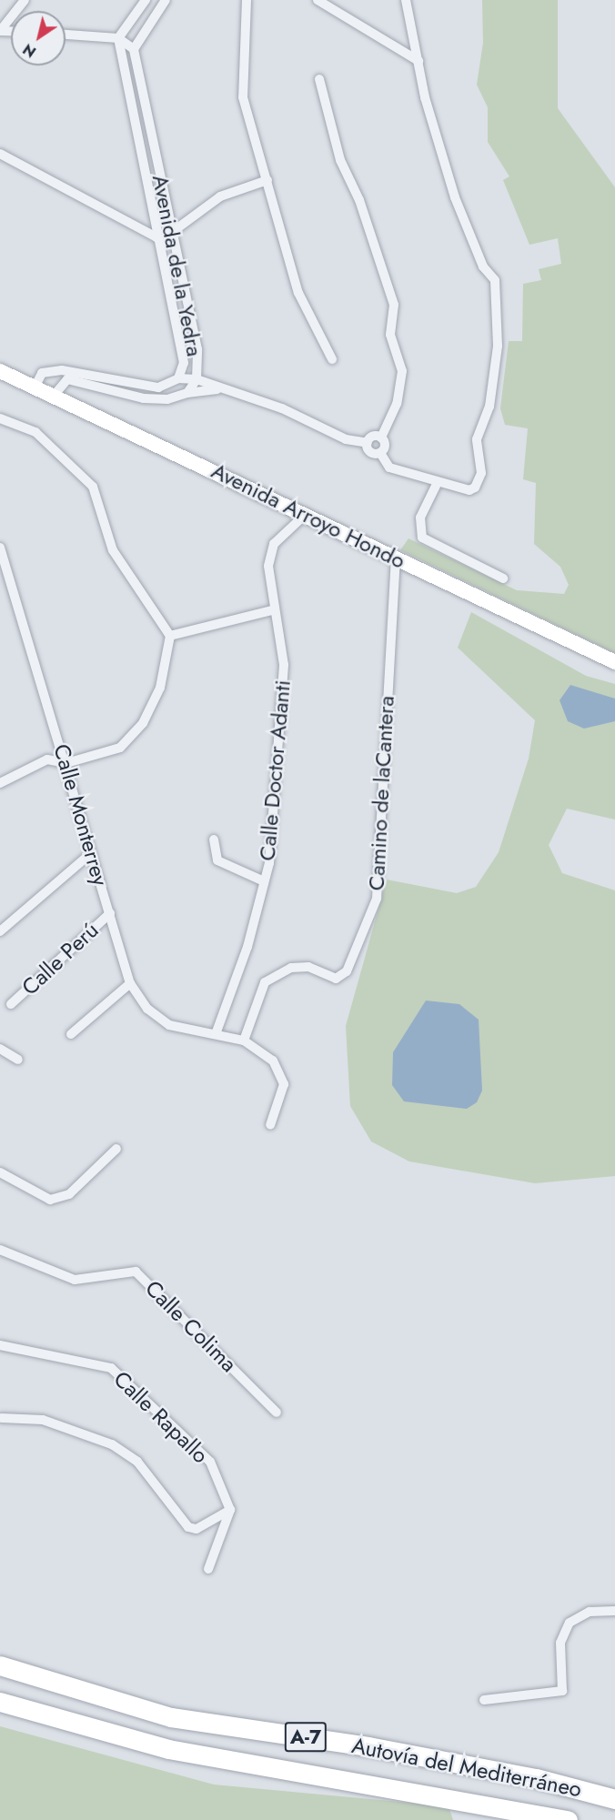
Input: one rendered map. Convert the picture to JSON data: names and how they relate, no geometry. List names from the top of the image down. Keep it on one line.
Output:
{"streets":{"highway":["A-7","Autovía del Mediterráneo"],"main road":["Avenida Arroyo Hondo"],"street":["Avenida de la Yedra","Calle Doctor Adanti","Camino de laCantera","Calle Monterrey","Calle Perú","Calle Colima","Calle Rapallo"]},"crossings":[["Avenida de la Yedra","Avenida Arroyo Hondo"],["Avenida Arroyo Hondo","Calle Doctor Adanti"],["Avenida Arroyo Hondo","Camino de laCantera"],["Calle Doctor Adanti","Calle Monterrey"],["Calle Monterrey","Calle Perú"]],"north":"bottom left"}
